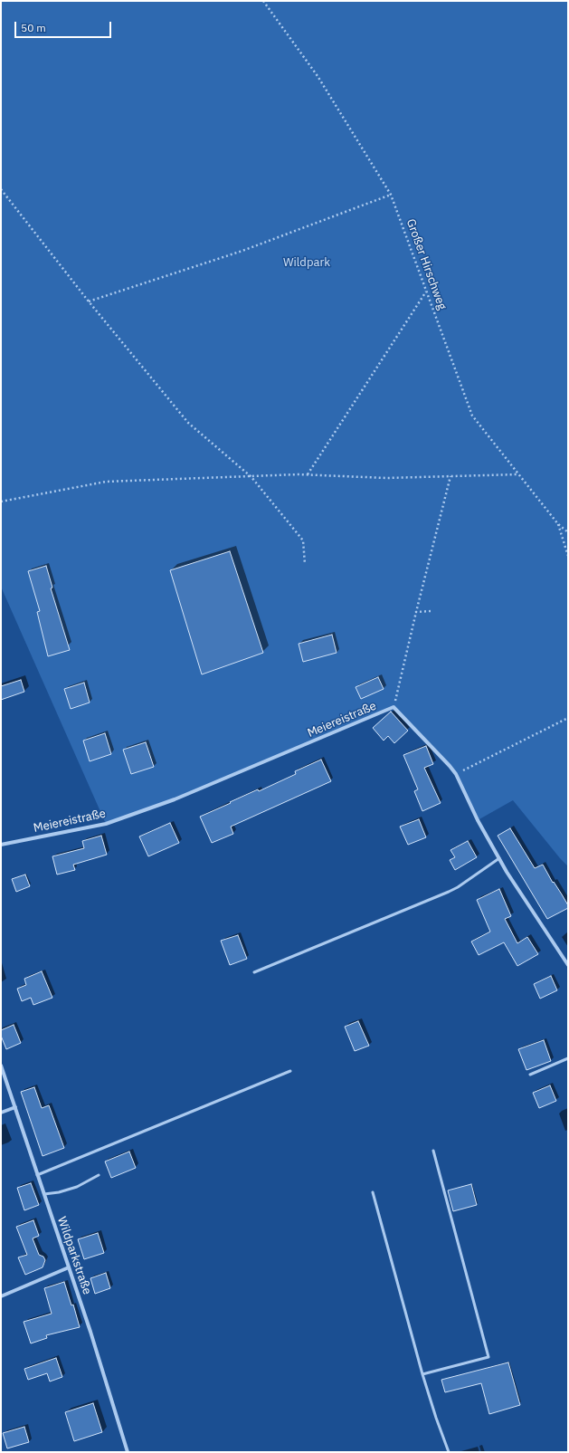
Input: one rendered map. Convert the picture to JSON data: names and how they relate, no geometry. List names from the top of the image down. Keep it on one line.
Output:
{"streets":{"street":["Meiereistraße","Wildparkstraße"],"path":["Großer Hirschweg"]},"parks":["Wildpark"],"scale_bar":"50 m"}
